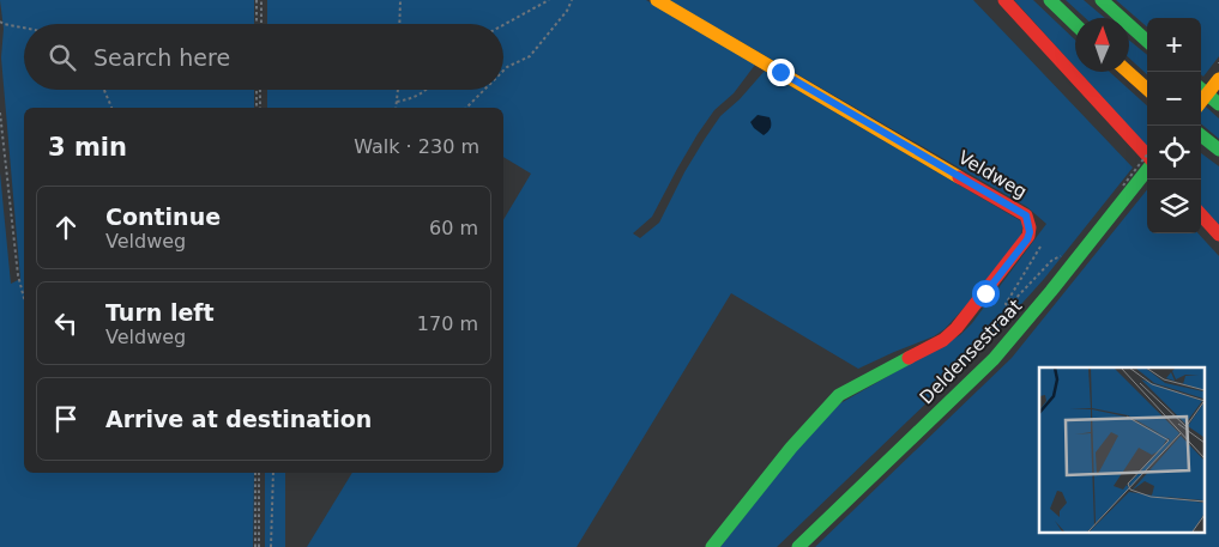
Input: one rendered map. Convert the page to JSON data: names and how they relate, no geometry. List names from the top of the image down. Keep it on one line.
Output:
{"streets":{"main road":["Veldweg","Deldensestraat"]},"north":"top","page":{"map_buttons":["+","−"],"search":"Search here","heading":["3 min","Walk · 230 m"],"list":[["Continue","Veldweg","60 m"],["Turn left","Veldweg","170 m"],"Arrive at destination"]}}
